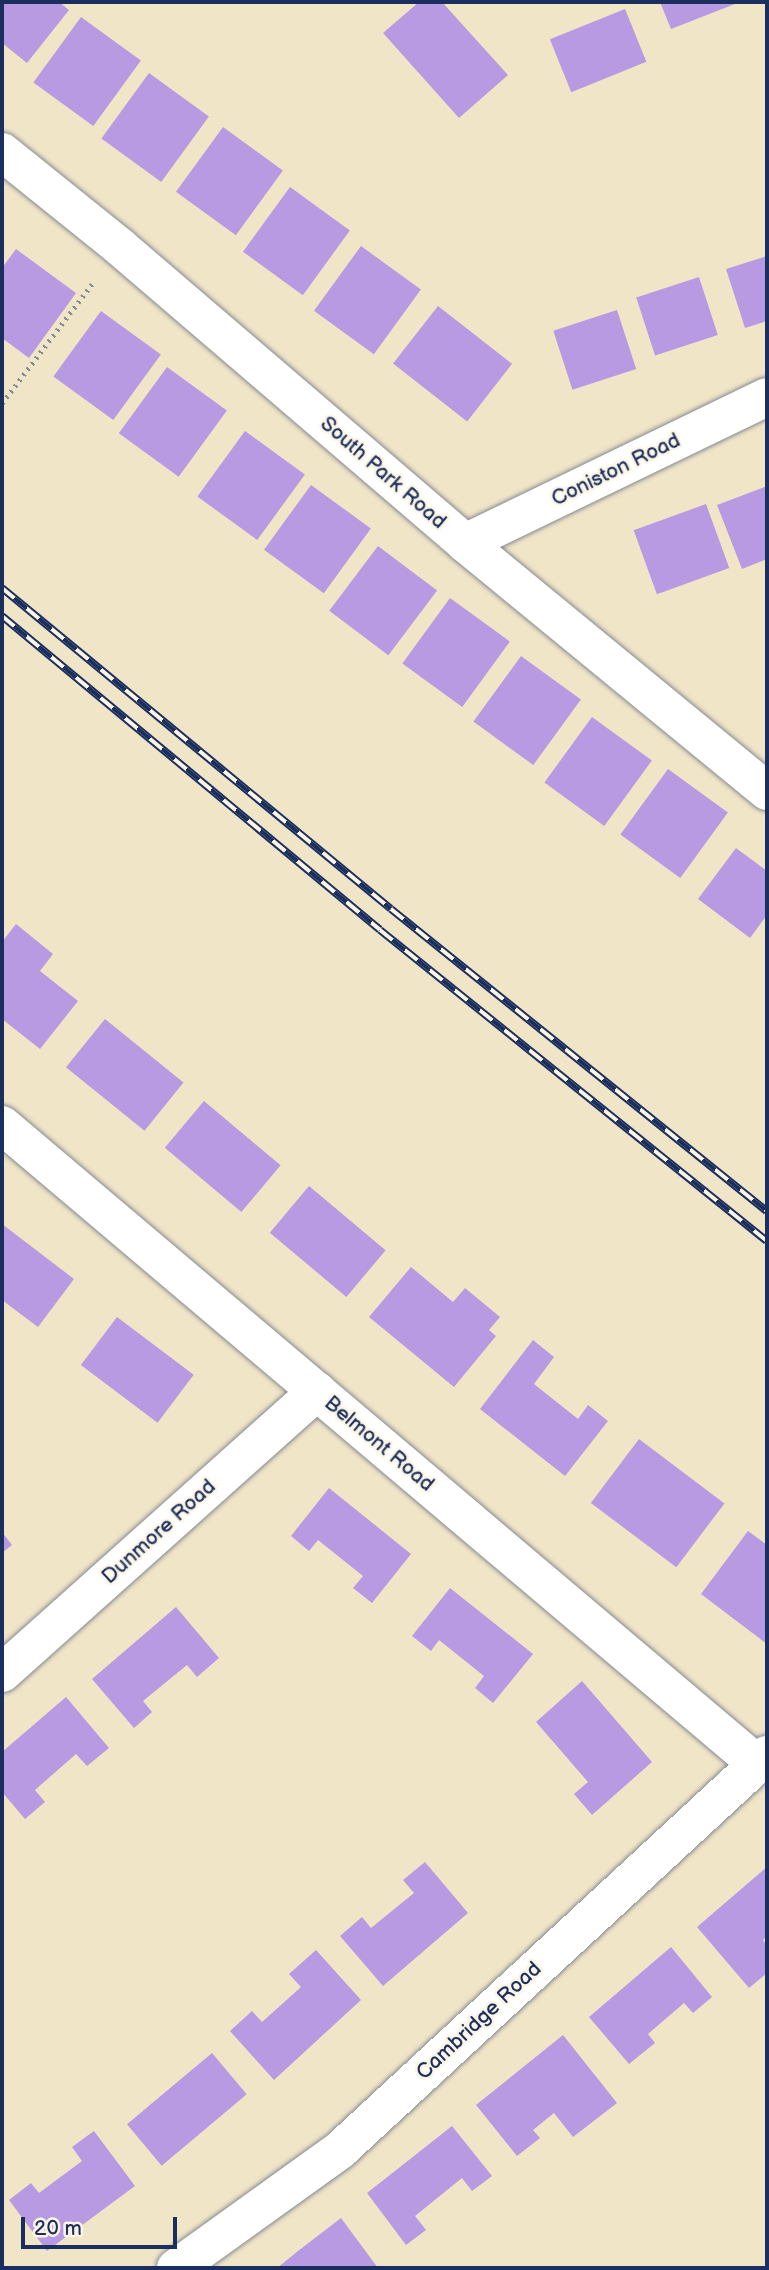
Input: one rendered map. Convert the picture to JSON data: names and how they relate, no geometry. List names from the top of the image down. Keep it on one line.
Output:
{"streets":{"street":["Coniston Road","South Park Road","Belmont Road","Dunmore Road","Cambridge Road"]},"crossings":[["Coniston Road","South Park Road"],["Belmont Road","Dunmore Road"],["Belmont Road","Cambridge Road"]],"scale_bar":"20 m"}
